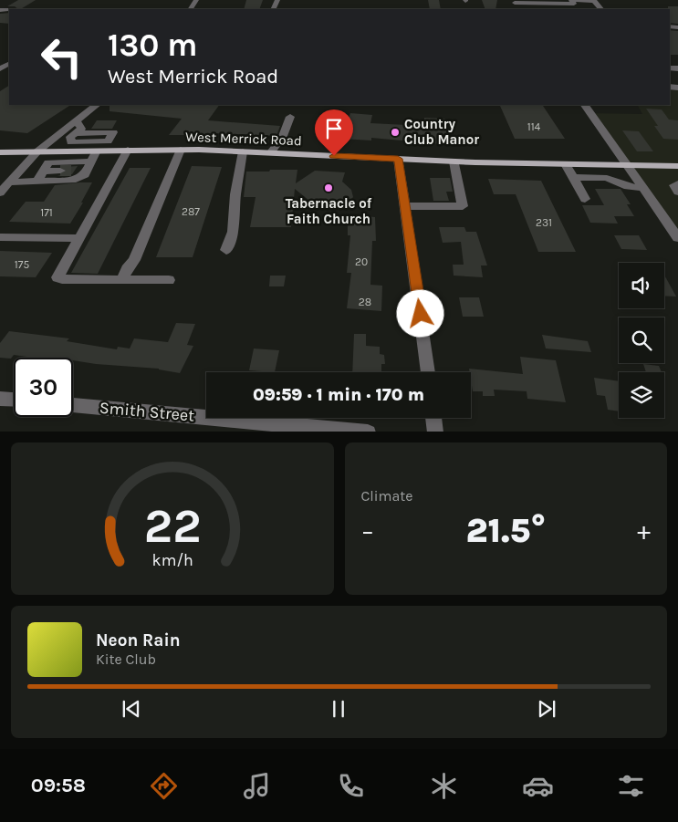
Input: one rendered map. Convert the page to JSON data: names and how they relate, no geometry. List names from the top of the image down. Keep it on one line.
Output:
{"streets":{"main road":["West Merrick Road"],"street":["Smith Street"]},"places":["Country Club Manor","Tabernacle of Faith Church"],"house_numbers":["114","287","171","231","20","175","28"],"page":{"turn":["130 m","West Merrick Road"],"limit":"30","trip":"09:59 · 1 min · 170 m","tile":"Climate","heat":["−","21.5°","+"],"song":["Neon Rain","Kite Club"],"tabs":"09:58","gauge":["22","km/h"]}}
